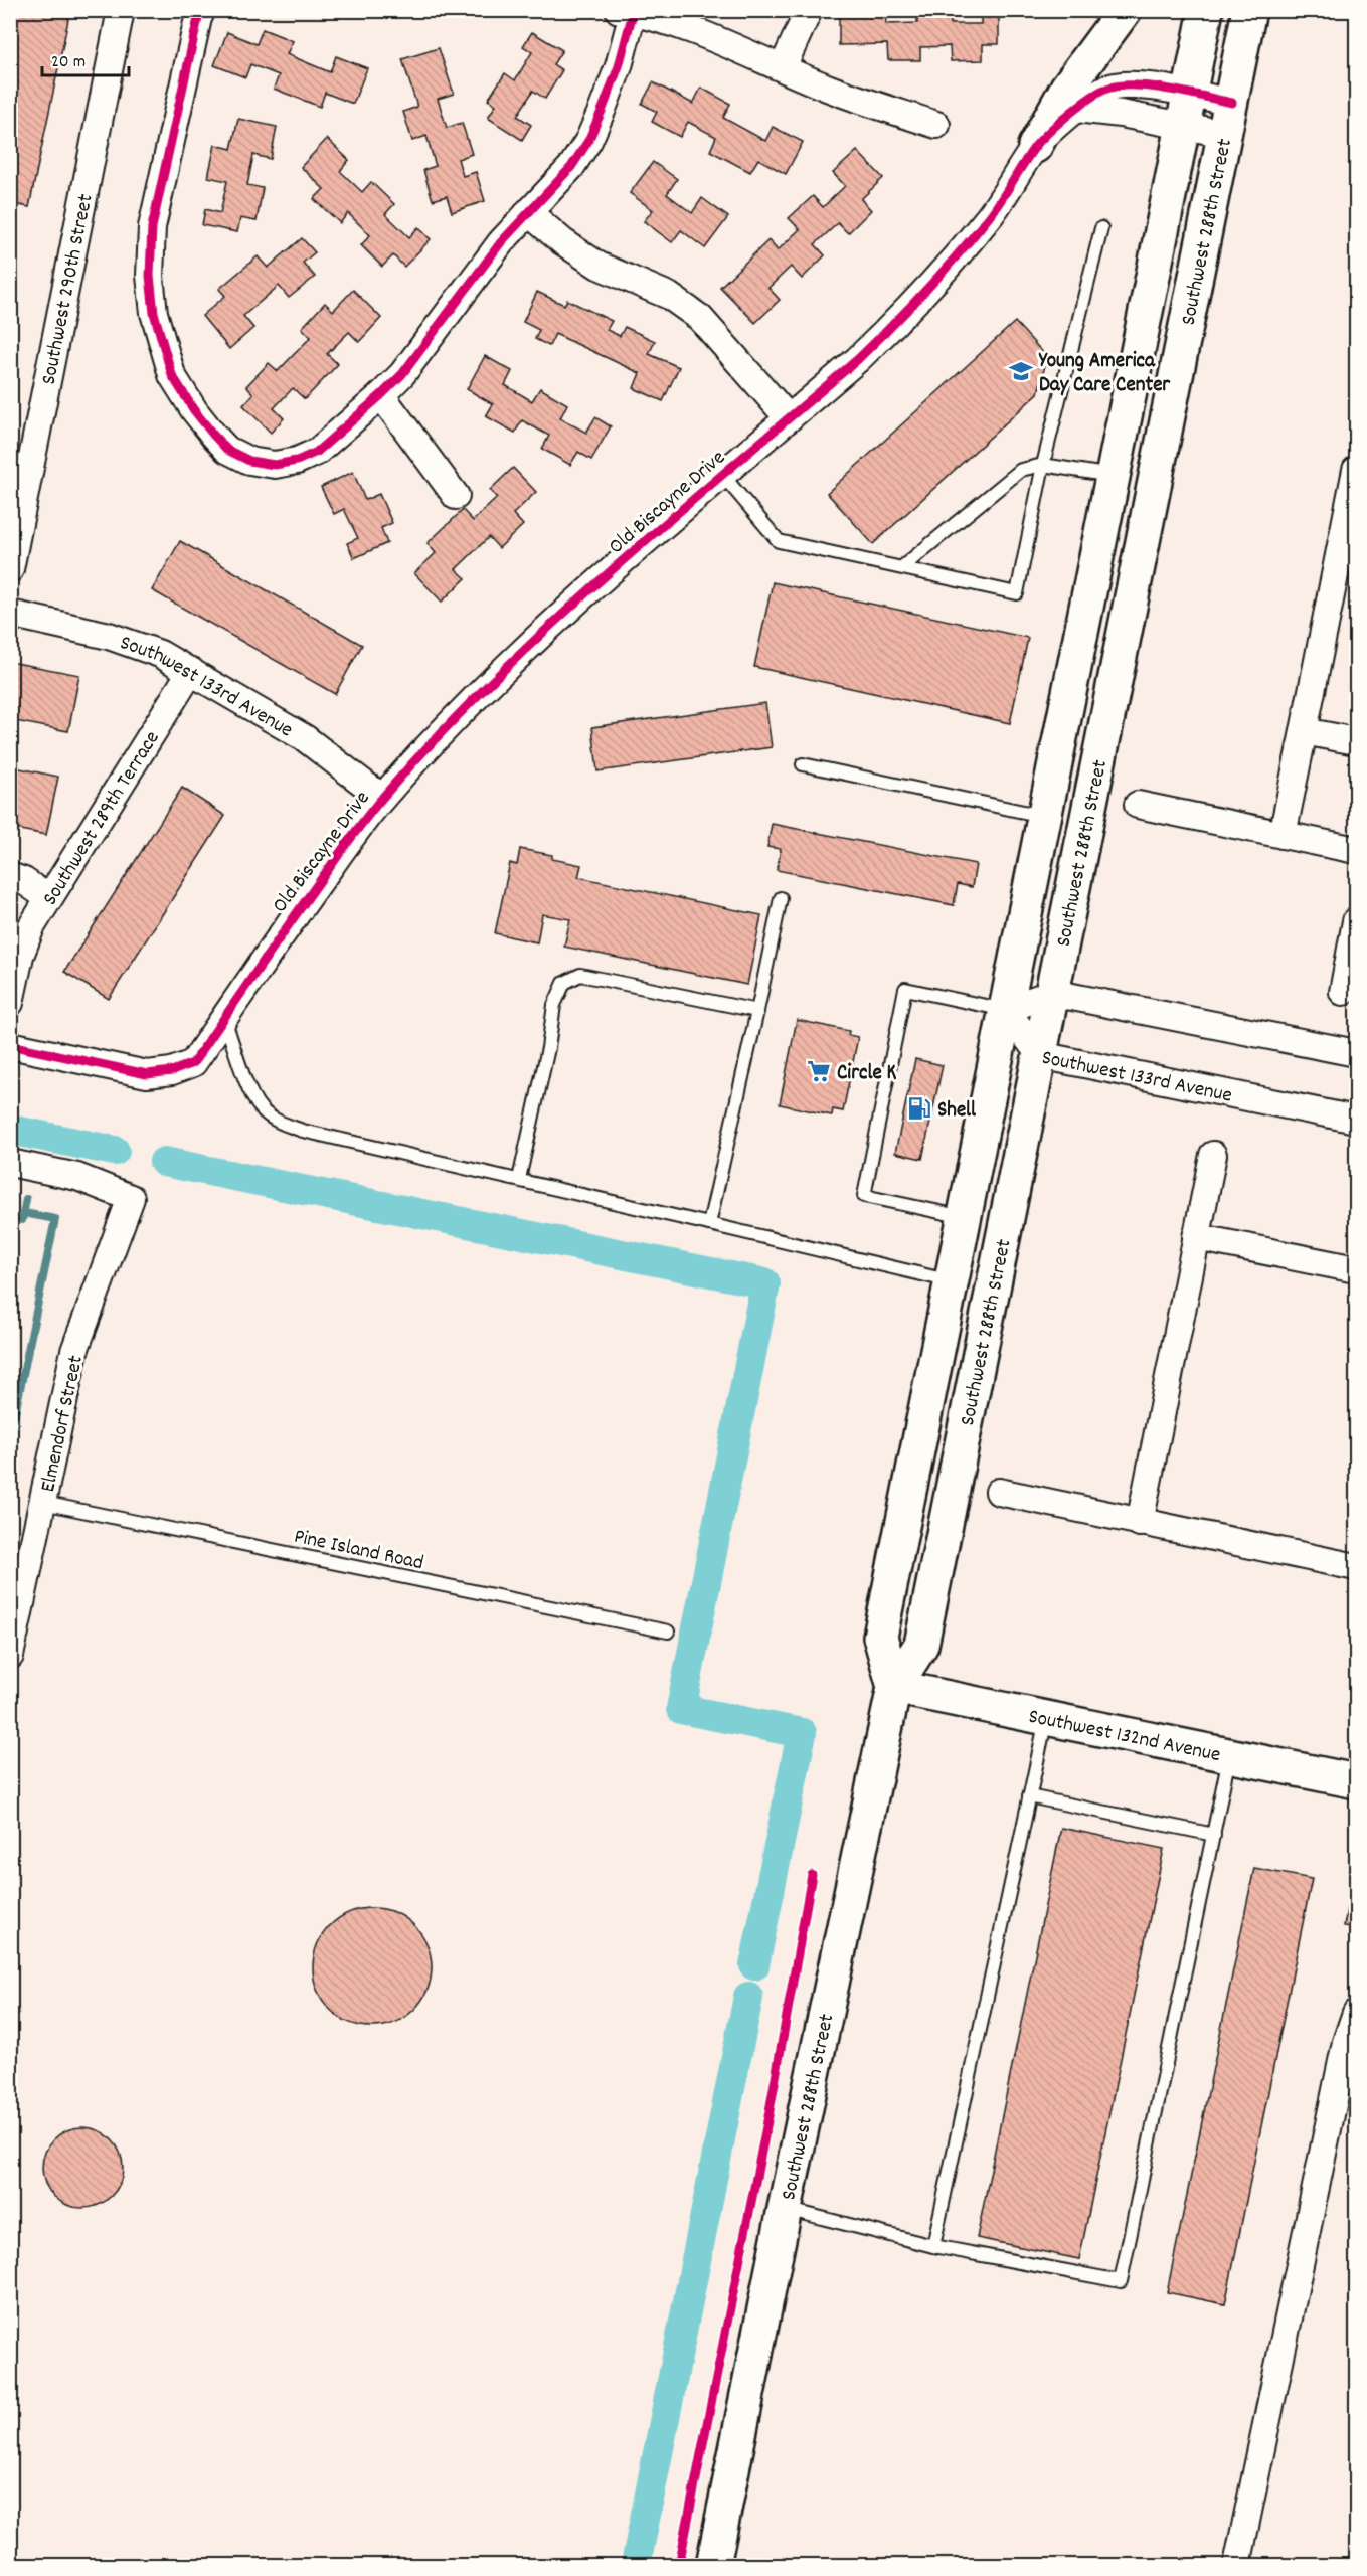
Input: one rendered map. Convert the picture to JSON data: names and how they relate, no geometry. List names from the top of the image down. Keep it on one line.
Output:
{"streets":{"main road":["Southwest 288th Street","Southwest 132nd Avenue"],"street":["Southwest 290th Street","Old Biscayne Drive","Southwest 133rd Avenue","Southwest 289th Terrace","Elmendorf Street"],"lane":["Pine Island Road"]},"crossings":[["Southwest 288th Street","Old Biscayne Drive"],["Southwest 288th Street","Southwest 133rd Avenue"],["Southwest 288th Street","Southwest 132nd Avenue"],["Old Biscayne Drive","Southwest 133rd Avenue"],["Southwest 133rd Avenue","Southwest 289th Terrace"],["Elmendorf Street","Pine Island Road"]],"places":{"school or university":["Young America Day Care Center"],"supermarket":["Circle K"],"fuel station":["Shell"]},"scale_bar":"20 m"}
